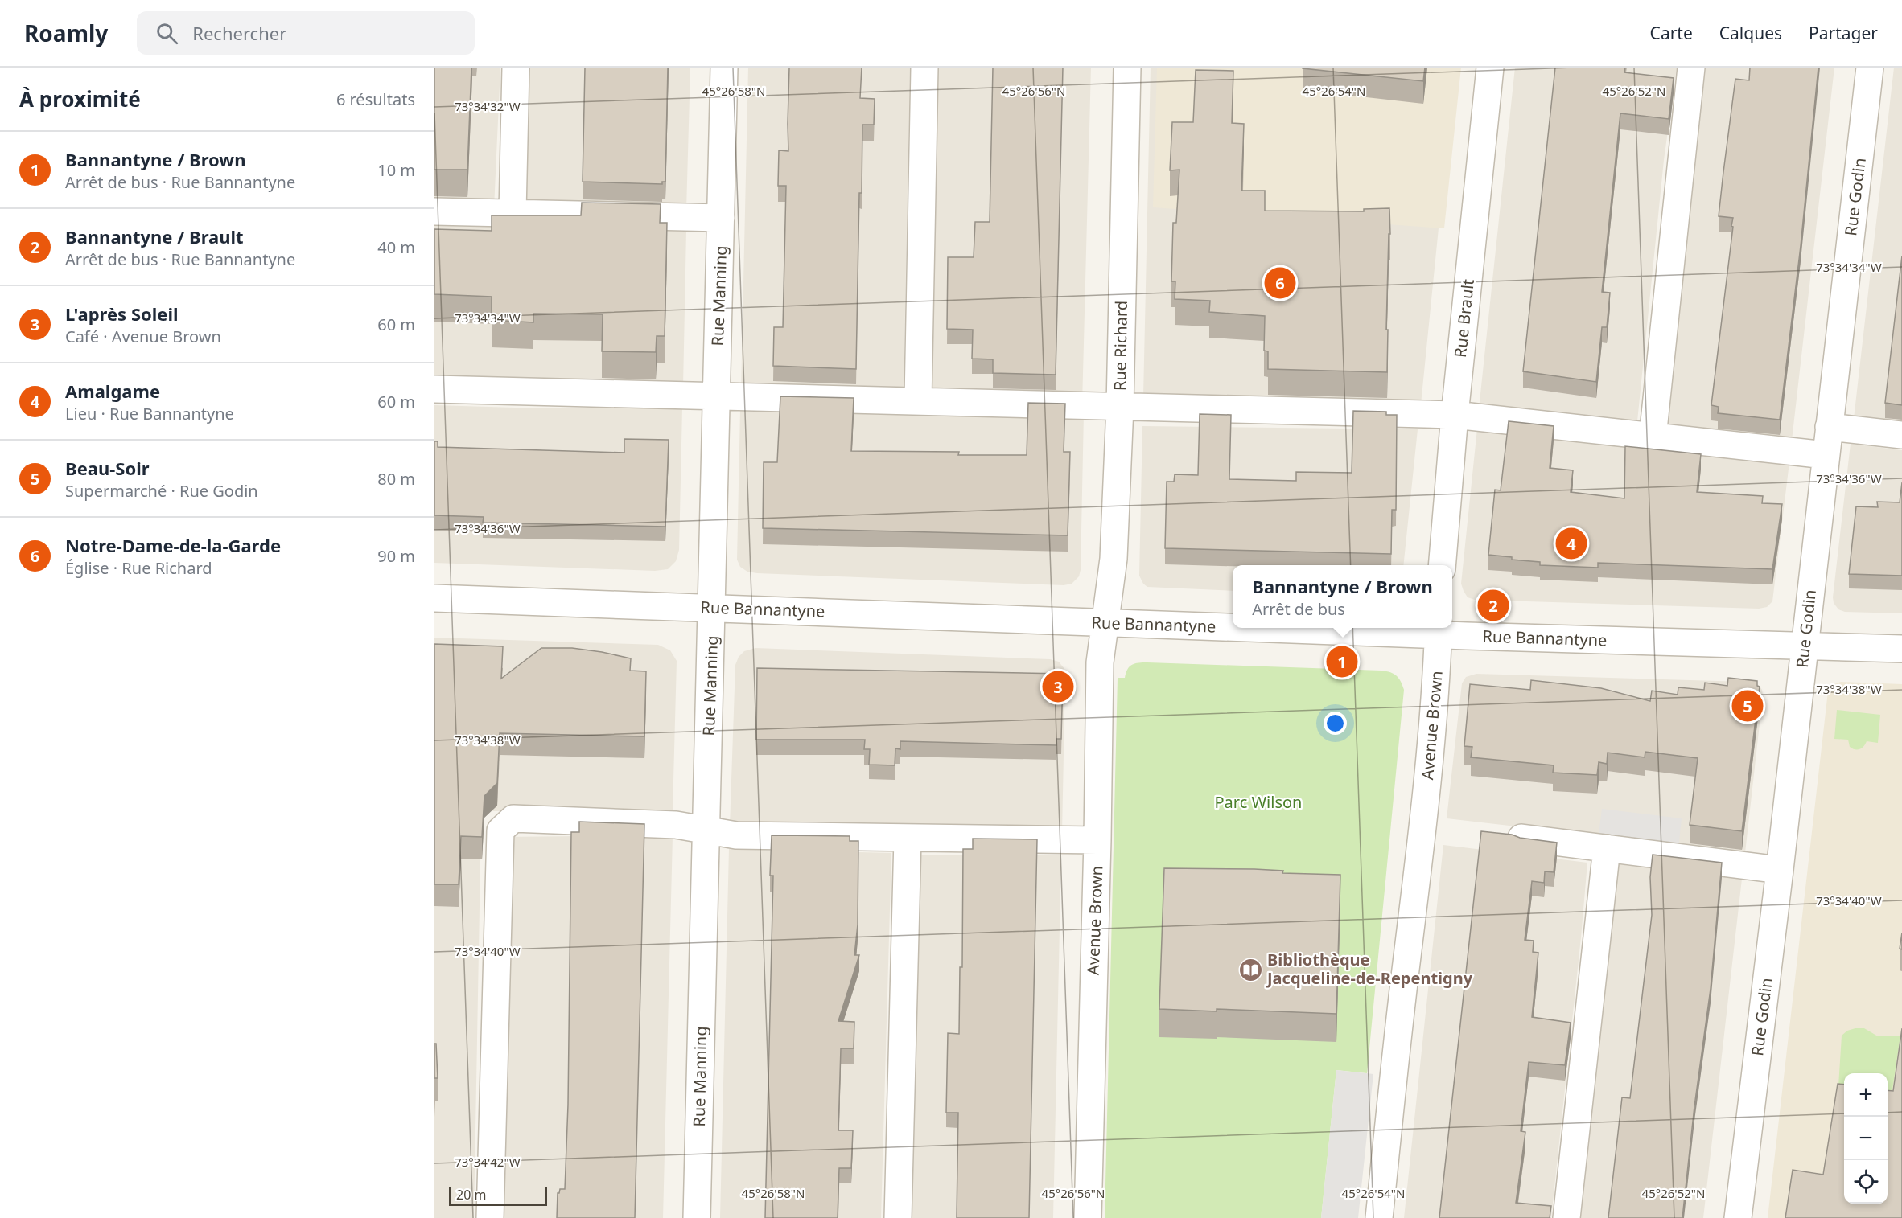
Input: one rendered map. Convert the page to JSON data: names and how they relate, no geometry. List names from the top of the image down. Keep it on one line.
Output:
{"streets":{"street":["Rue Godin","Rue Manning","Rue Brault","Rue Richard","Rue Bannantyne","Avenue Brown"]},"crossings":[["Rue Godin","Rue Bannantyne"],["Rue Manning","Rue Bannantyne"],["Rue Richard","Rue Bannantyne"],["Rue Richard","Avenue Brown"],["Rue Bannantyne","Avenue Brown"]],"parks":["Parc Wilson"],"places":{"library":["Bibliothèque Jacqueline-de-Repentigny"]},"scale_bar":"20 m","page":{"header":"Roamly","search":"Rechercher","nav":["Carte","Calques","Partager"],"heading":["À proximité","6 résultats"],"list":[{"mark":"1","name":"Bannantyne / Brown","note":"Arrêt de bus · Rue Bannantyne","value":"10 m"},{"mark":"2","name":"Bannantyne / Brault","note":"Arrêt de bus · Rue Bannantyne","value":"40 m"},{"mark":"3","name":"L'après Soleil","note":"Café · Avenue Brown","value":"60 m"},{"mark":"4","name":"Amalgame","note":"Lieu · Rue Bannantyne","value":"60 m"},{"mark":"5","name":"Beau-Soir","note":"Supermarché · Rue Godin","value":"80 m"},{"mark":"6","name":"Notre-Dame-de-la-Garde","note":"Église · Rue Richard","value":"90 m"}],"pins":["6","4","2","1","3","5"],"popup":["Bannantyne / Brown","Arrêt de bus"],"map_buttons":["+","−"],"scale":"20 m"},"coordinates":["45°26'58\"N","45°26'56\"N","45°26'54\"N","45°26'52\"N","73°34'32\"W","73°34'34\"W","73°34'36\"W","73°34'38\"W","73°34'40\"W","73°34'42\"W"]}
